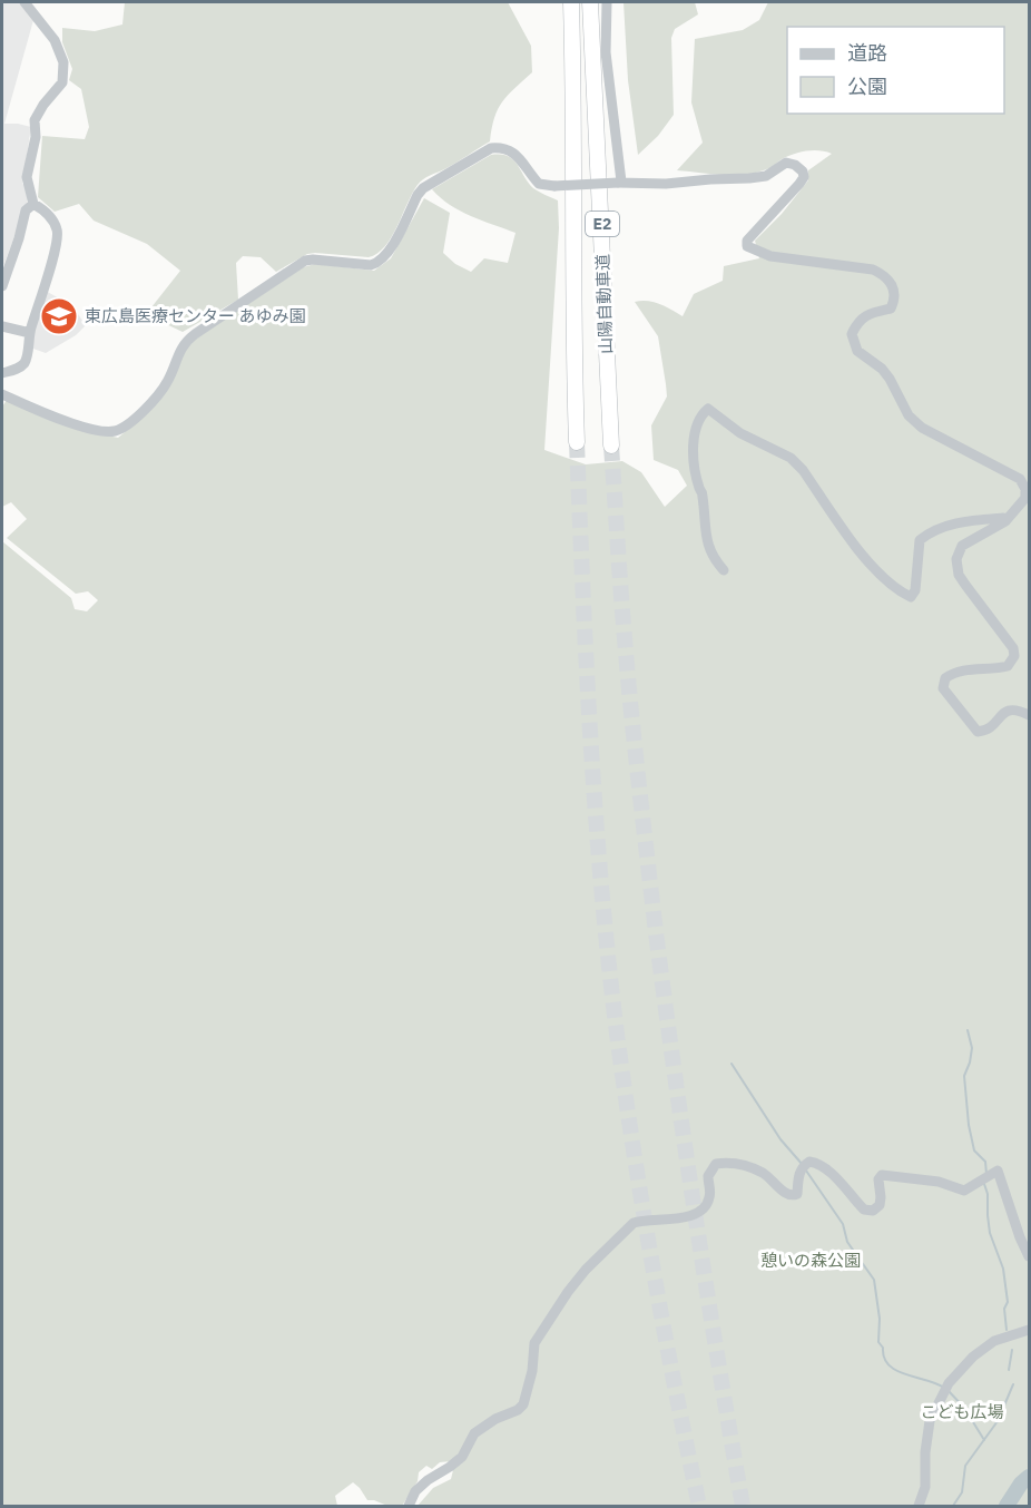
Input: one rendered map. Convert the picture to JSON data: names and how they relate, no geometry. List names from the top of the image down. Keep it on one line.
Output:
{"streets":{"highway":["E2","山陽自動車道"]},"parks":["憩いの森公園","こども広場"],"places":{"school or university":["東広島医療センター あゆみ園"]},"legend":["道路","公園"]}
